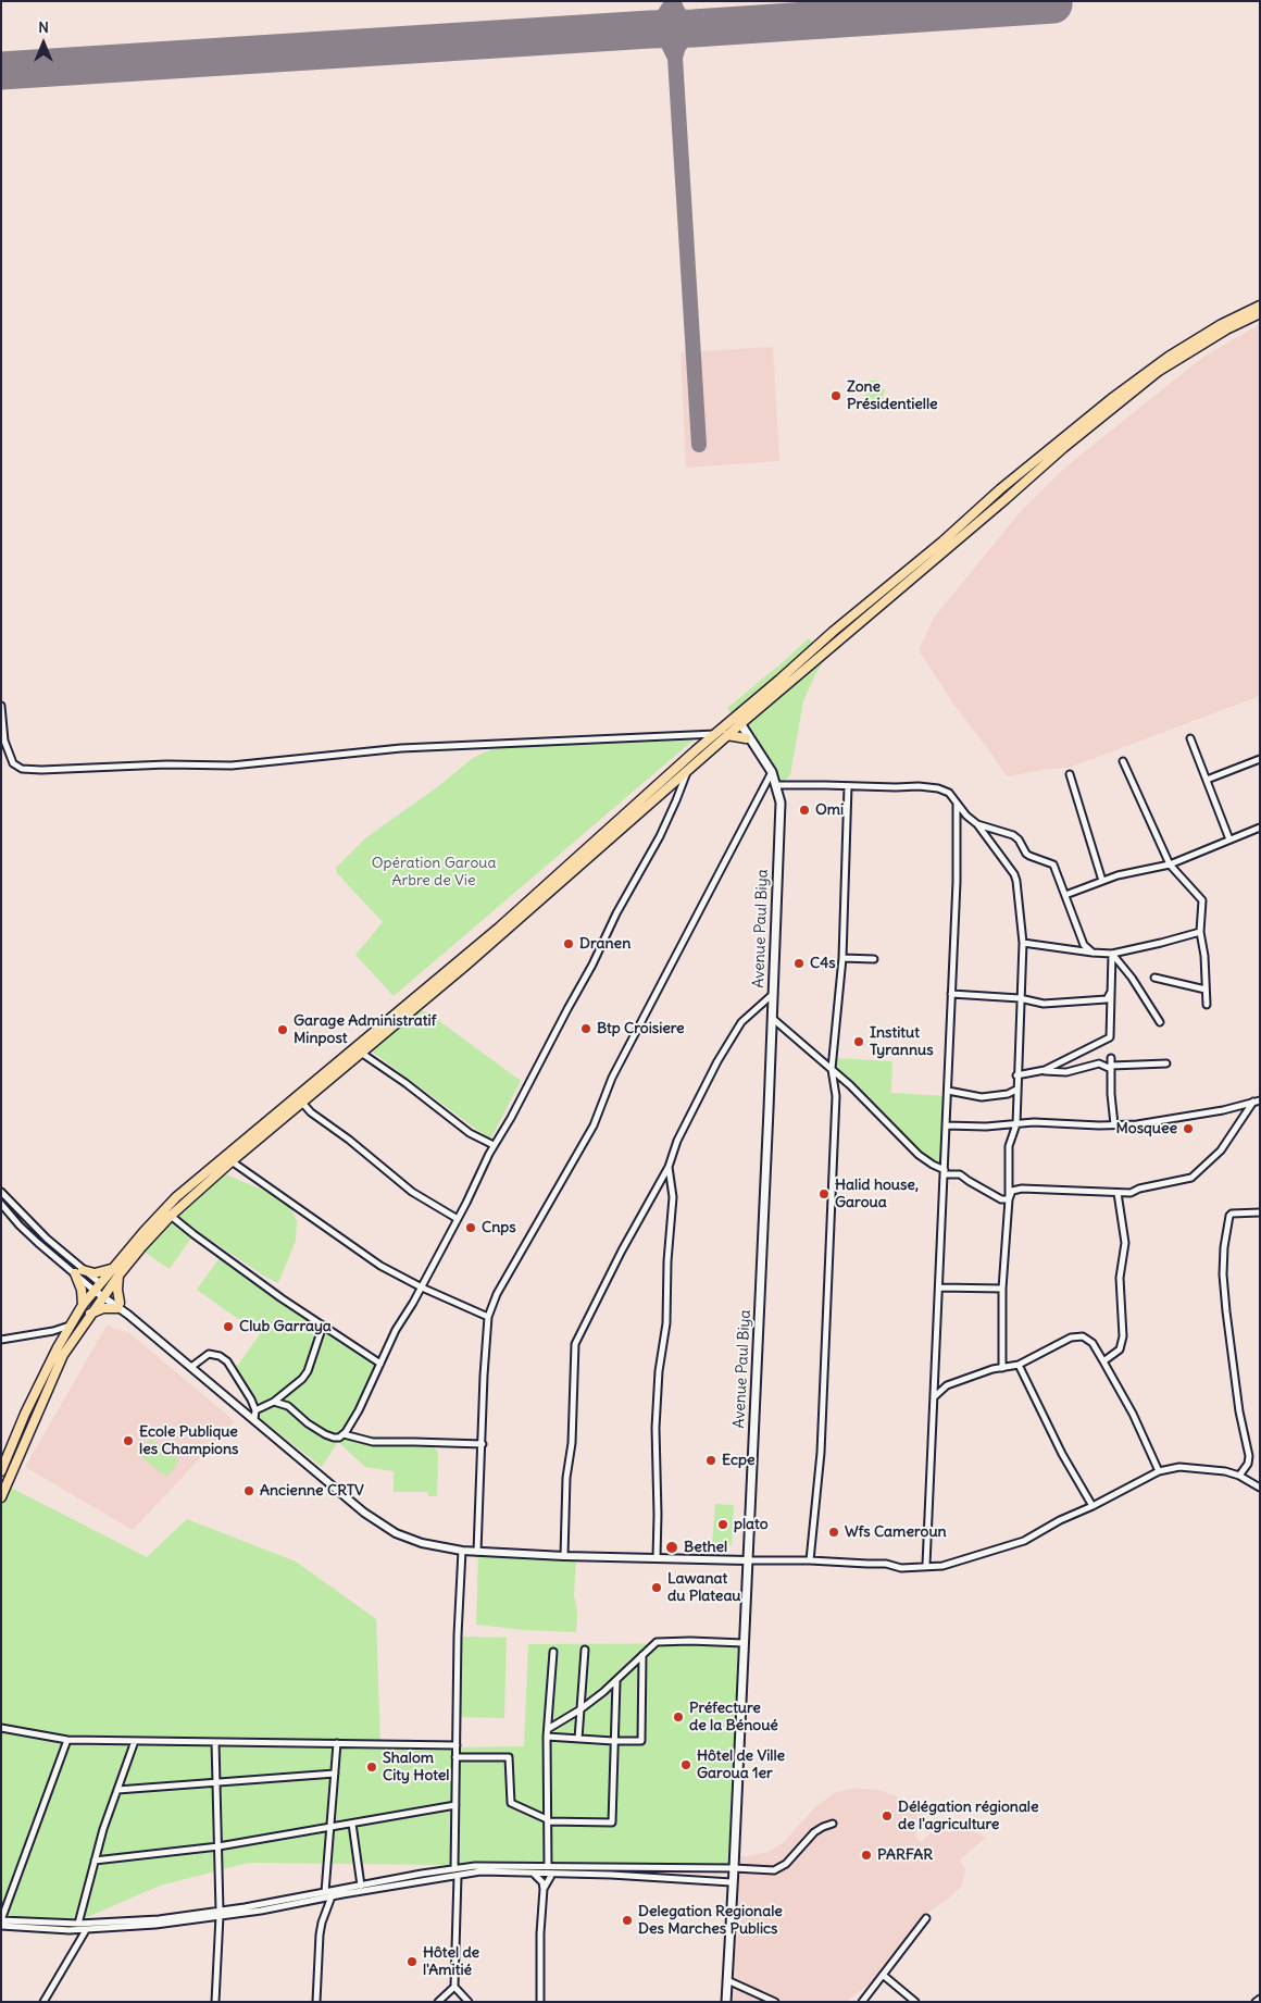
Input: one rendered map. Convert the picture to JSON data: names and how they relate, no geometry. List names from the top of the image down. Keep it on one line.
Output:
{"streets":{"main road":["Avenue Paul Biya"]},"parks":["Opération Garoua Arbre de Vie"],"places":["Zone Présidentielle","Omi","Dranen","C4s","Btp Croisiere","Garage Administratif Minpost","Institut Tyrannus","Mosquee","Halid house, Garoua","Cnps","Club Garraya","Ecole Publique les Champions","Ecpe","Ancienne CRTV","plato","Wfs Cameroun","Bethel","Lawanat du Plateau","Préfecture de la Bénoué","Hôtel de Ville Garoua 1er","Shalom City Hotel","Délégation régionale de l'agriculture","PARFAR","Delegation Regionale Des Marches Publics","Hôtel de l'Amitié"],"north":"top"}
